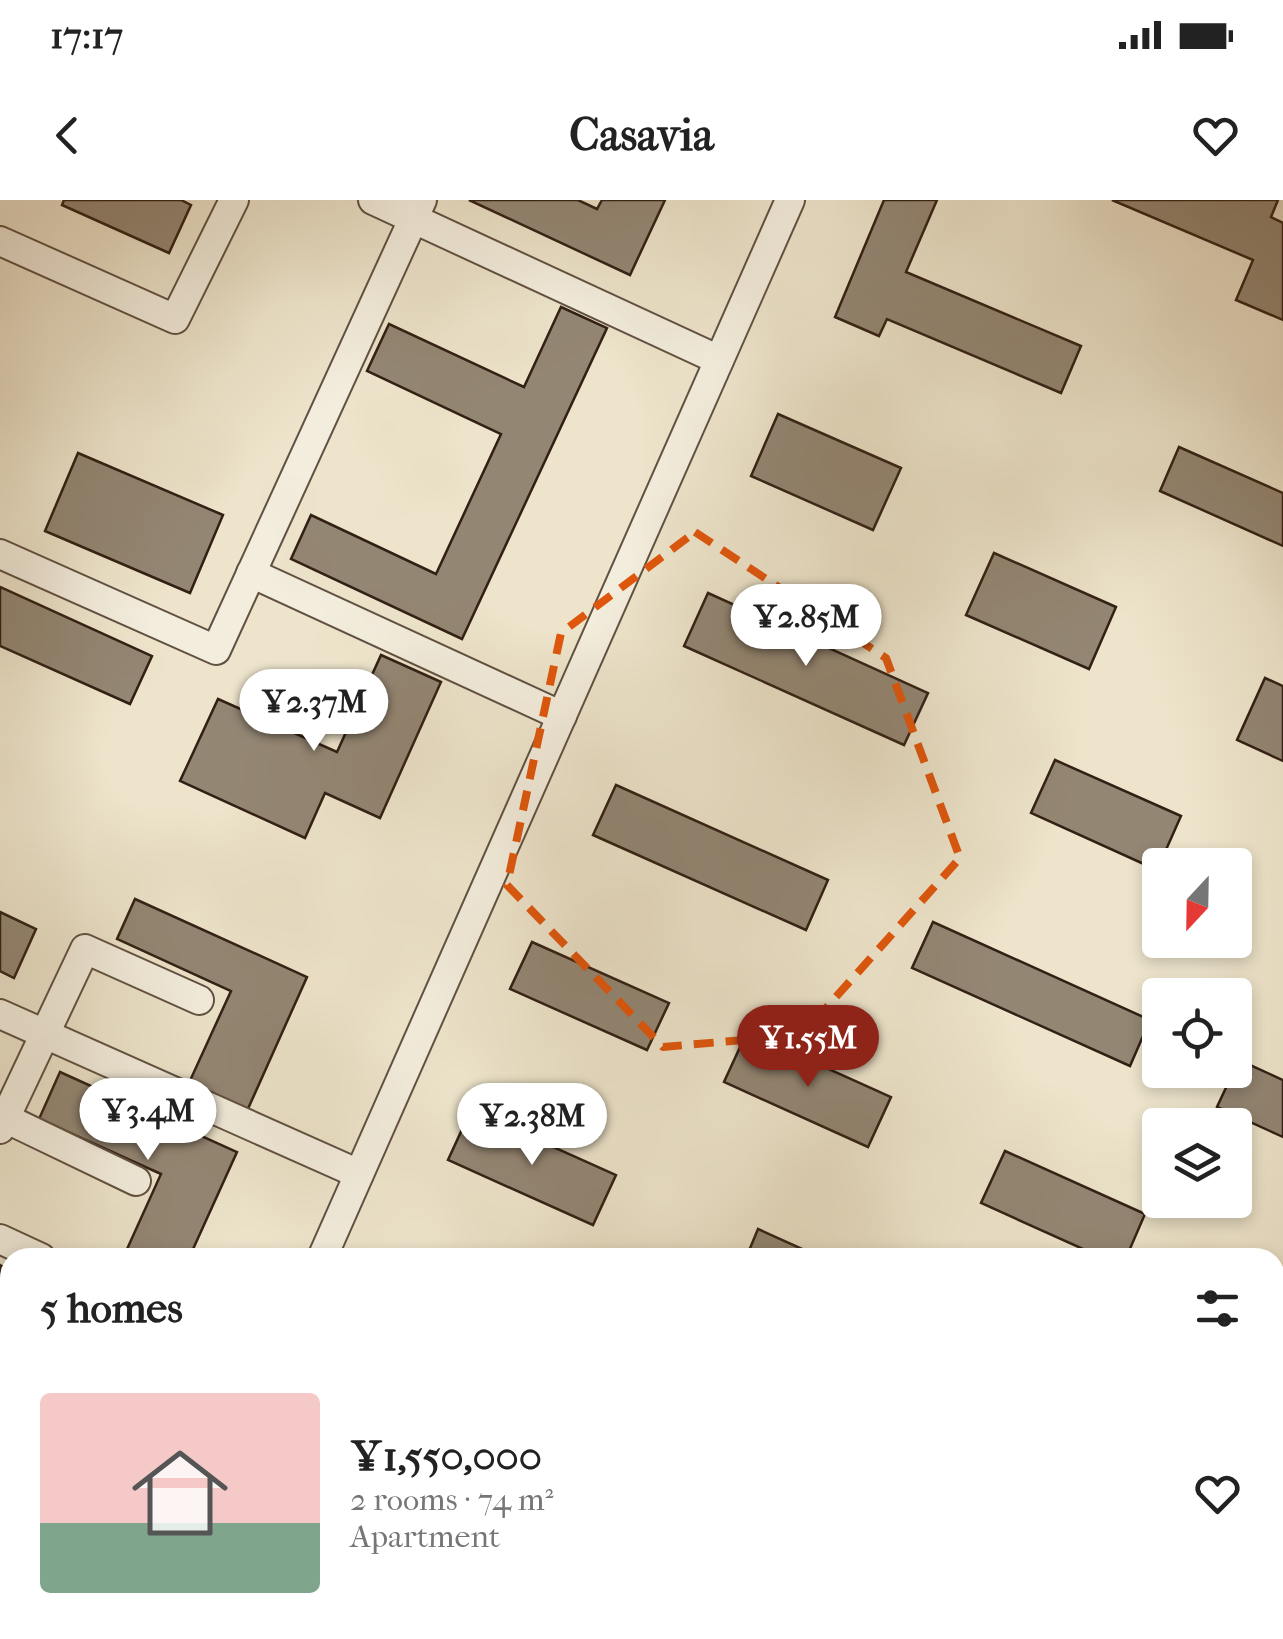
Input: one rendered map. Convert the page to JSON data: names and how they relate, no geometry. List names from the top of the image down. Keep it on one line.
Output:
{"north":"bottom","page":{"status":"17:17","header":"Casavia","price":["¥2.85M","¥2.37M","¥1.55M","¥3.4M","¥2.38M"],"heading":"5 homes","list":[{"name":"¥1,550,000","note":"2 rooms · 74 m² · Apartment"}]}}
